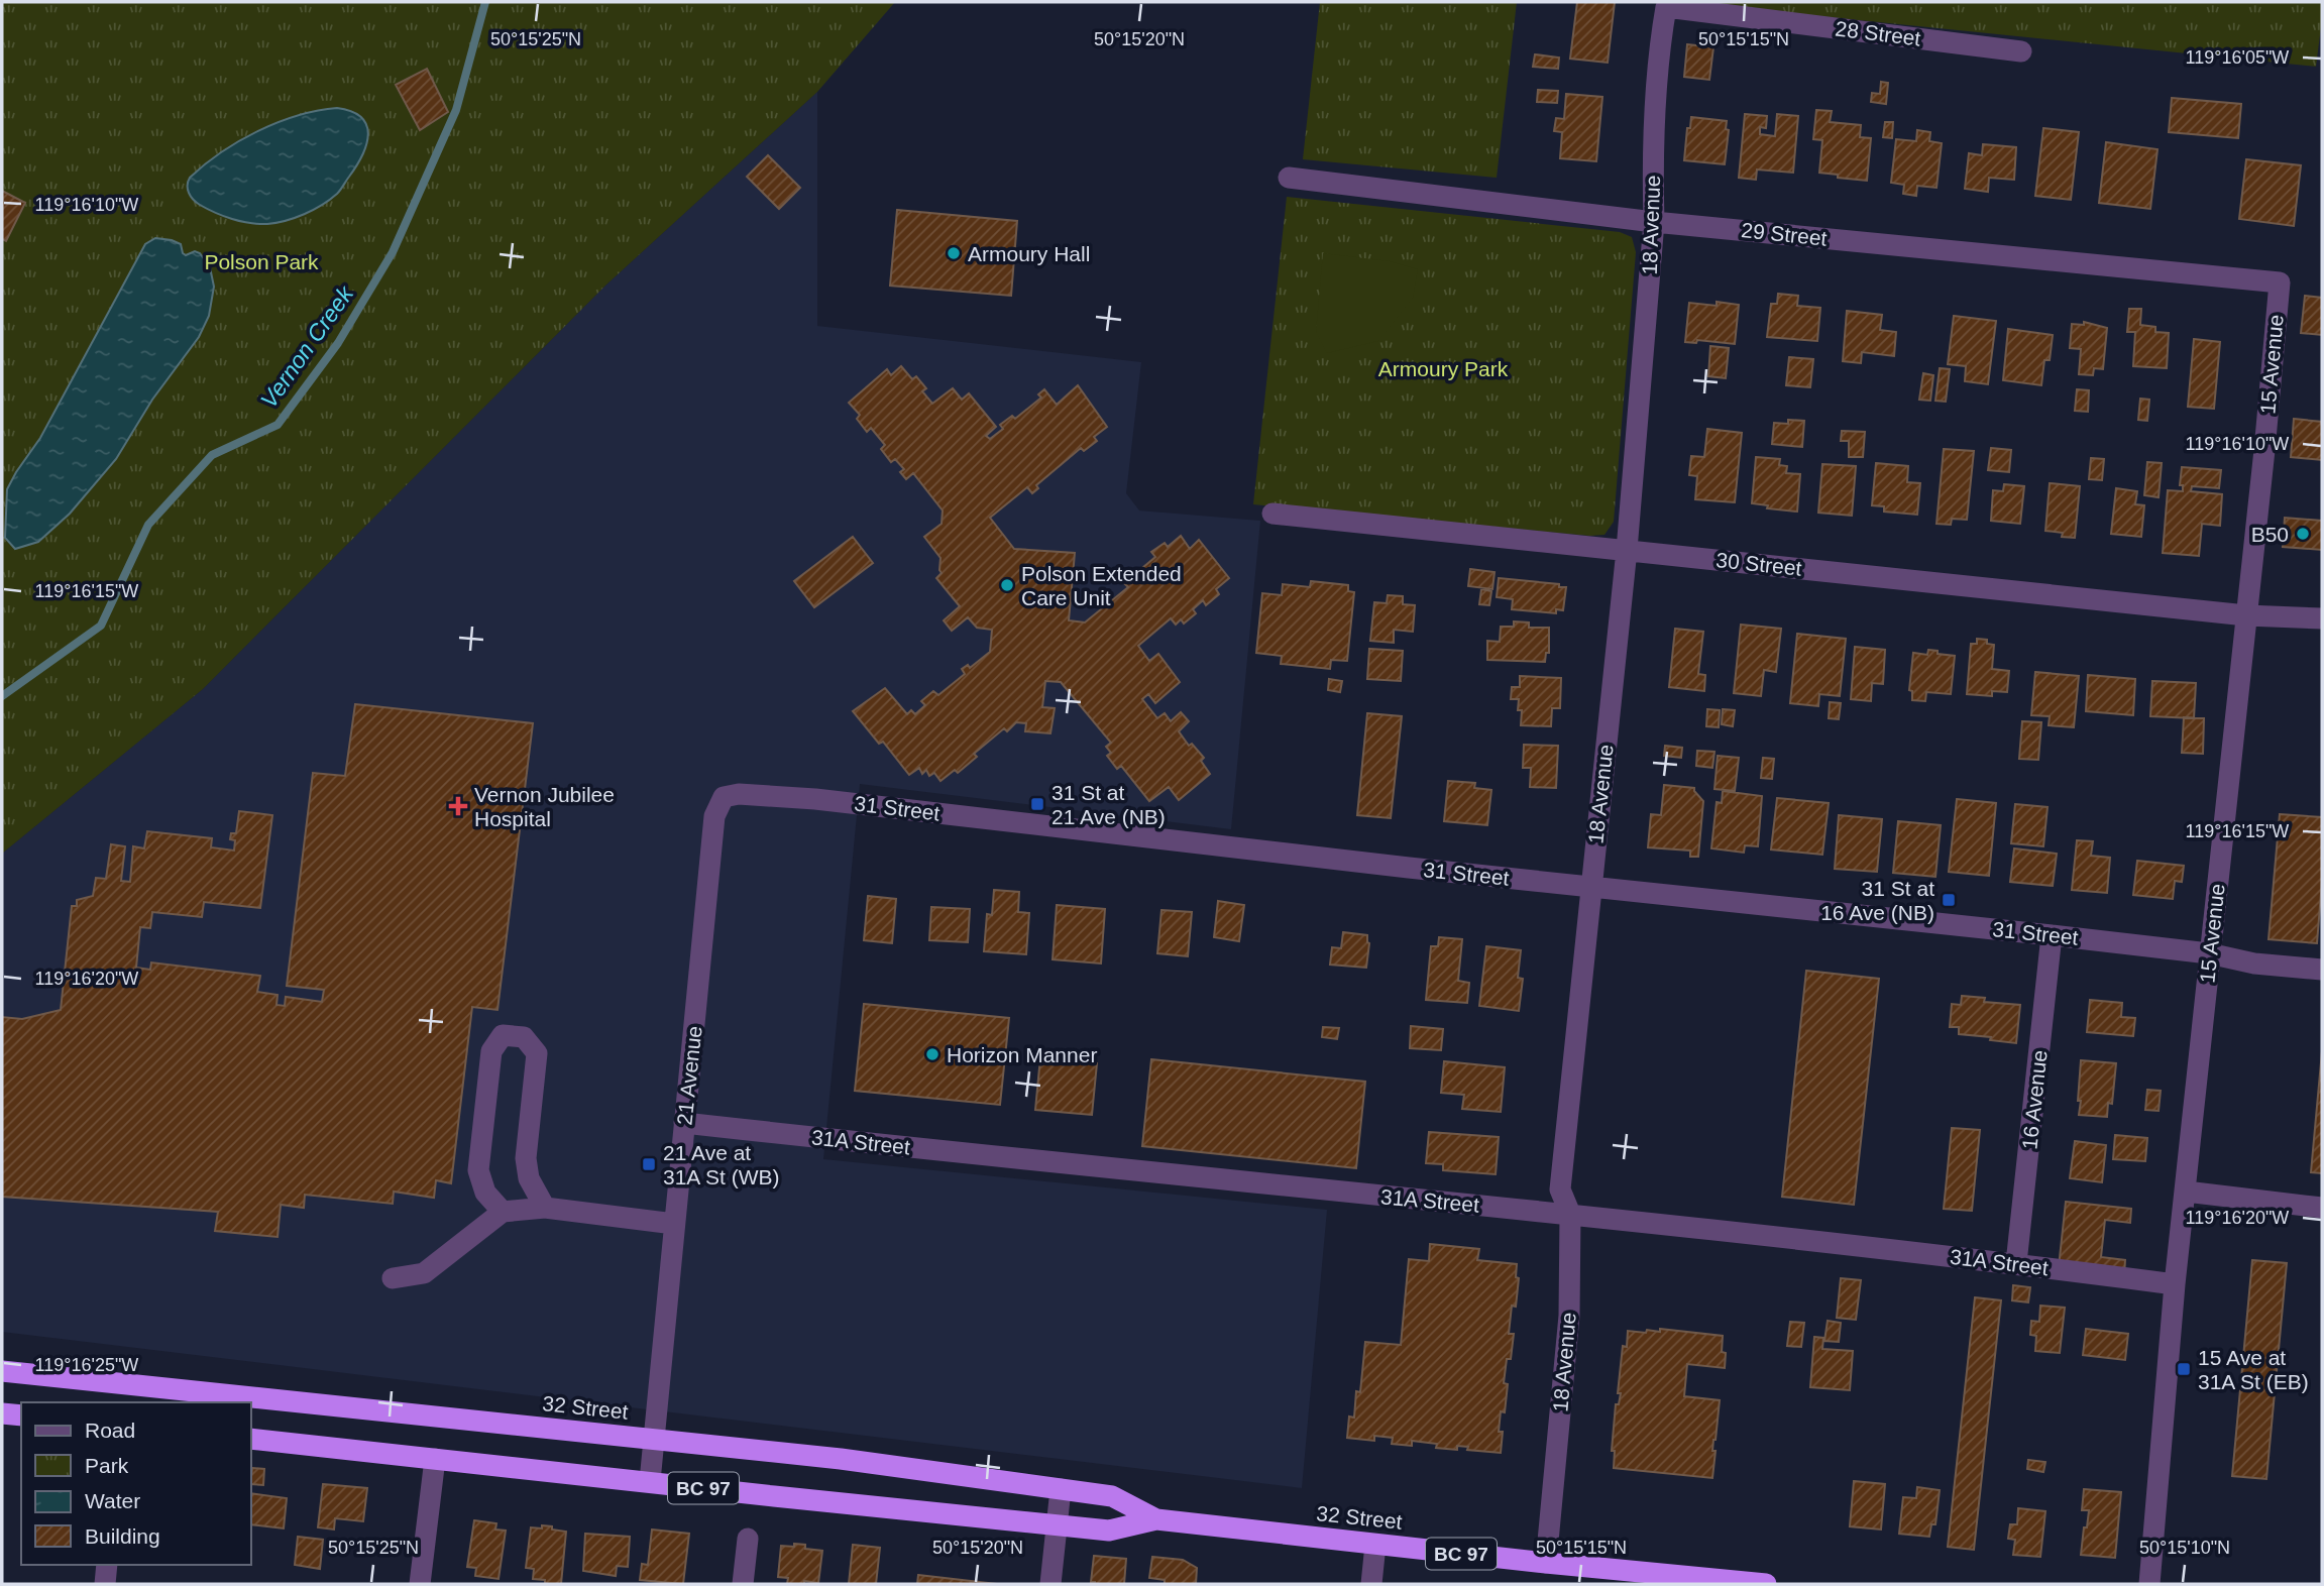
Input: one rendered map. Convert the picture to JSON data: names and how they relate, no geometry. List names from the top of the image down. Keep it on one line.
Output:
{"streets":{"highway":["32 Street","BC 97"],"street":["28 Street","18 Avenue","29 Street","15 Avenue","30 Street","31 Street","21 Avenue","16 Avenue","31A Street"]},"crossings":[["28 Street","18 Avenue"],["18 Avenue","29 Street"],["18 Avenue","30 Street"],["18 Avenue","31 Street"],["18 Avenue","31A Street"],["18 Avenue","32 Street"],["29 Street","15 Avenue"],["15 Avenue","30 Street"],["15 Avenue","31 Street"],["15 Avenue","31A Street"],["31 Street","21 Avenue"],["31 Street","16 Avenue"],["21 Avenue","31A Street"],["21 Avenue","32 Street"],["16 Avenue","31A Street"]],"water":["Vernon Creek"],"parks":["Polson Park","Armoury Park"],"places":{"other":["Armoury Hall","B50","Polson Extended Care Unit","Horizon Manner"],"transit":["31 St at 21 Ave (NB)","31 St at 16 Ave (NB)","21 Ave at 31A St (WB)","15 Ave at 31A St (EB)"],"health":["Vernon Jubilee Hospital"]},"legend":["Road","Park","Water","Building"],"coordinates":["50°15'25\"N","50°15'20\"N","50°15'15\"N","119°16'05\"W","119°16'10\"W","119°16'15\"W","119°16'20\"W","119°16'25\"W","50°15'10\"N"]}
